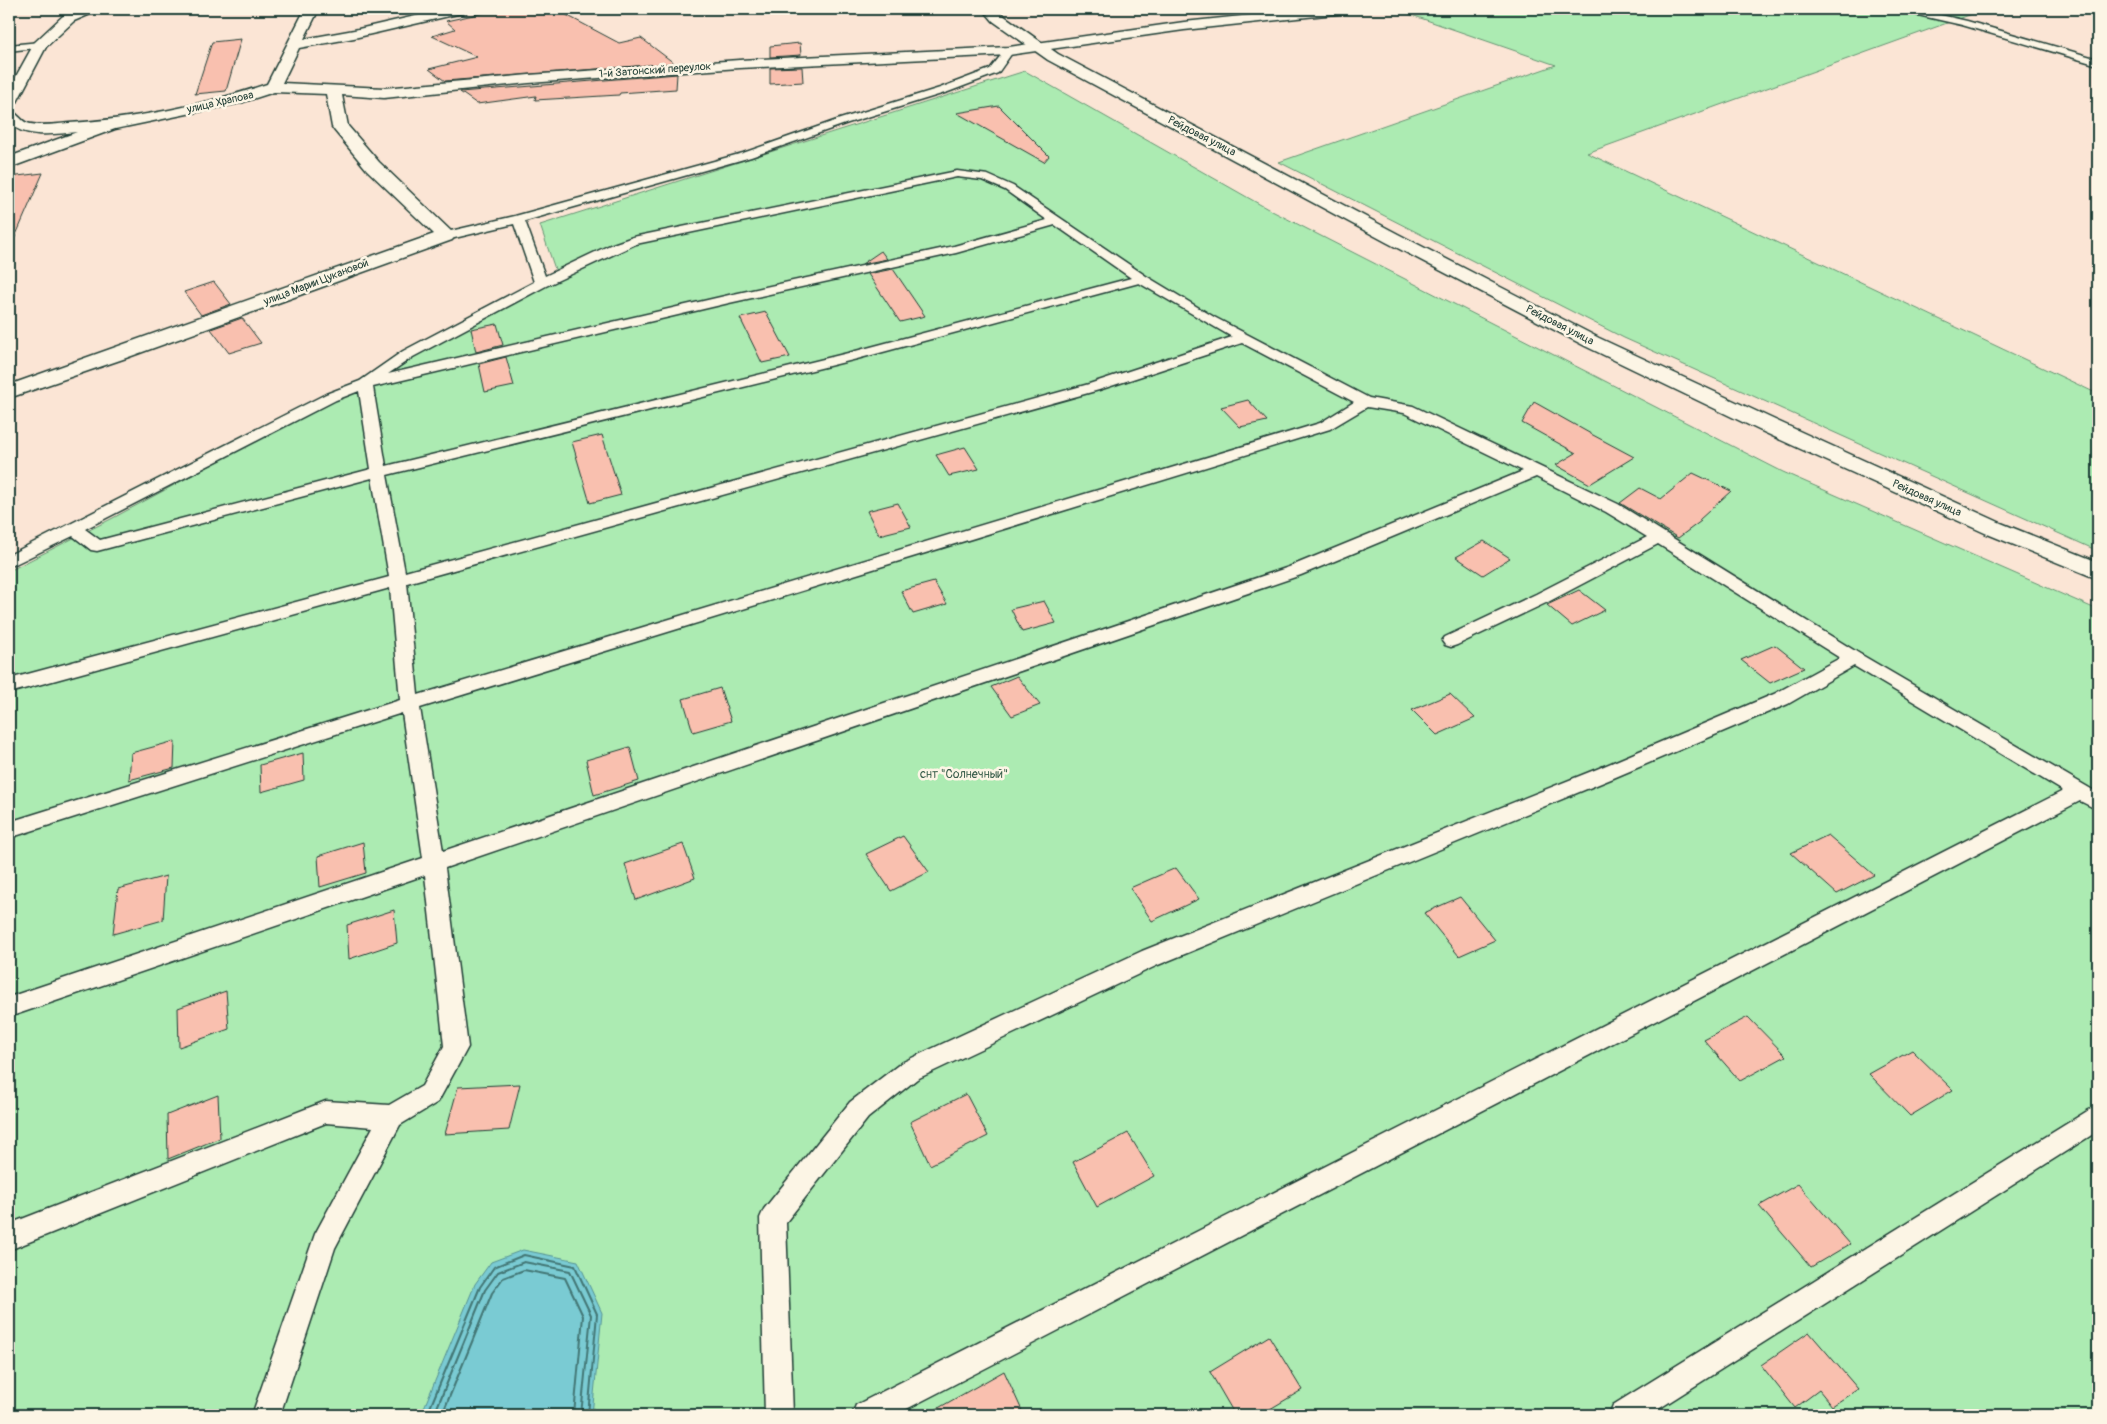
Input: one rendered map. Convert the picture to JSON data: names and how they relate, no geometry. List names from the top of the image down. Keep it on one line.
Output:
{"streets":{"street":["1-й Затонский переулок","улица Храпова","Рейдовая улица","улица Марии Цукановой"]},"crossings":[["1-й Затонский переулок","улица Храпова"]],"parks":["снт \"Солнечный\""]}
